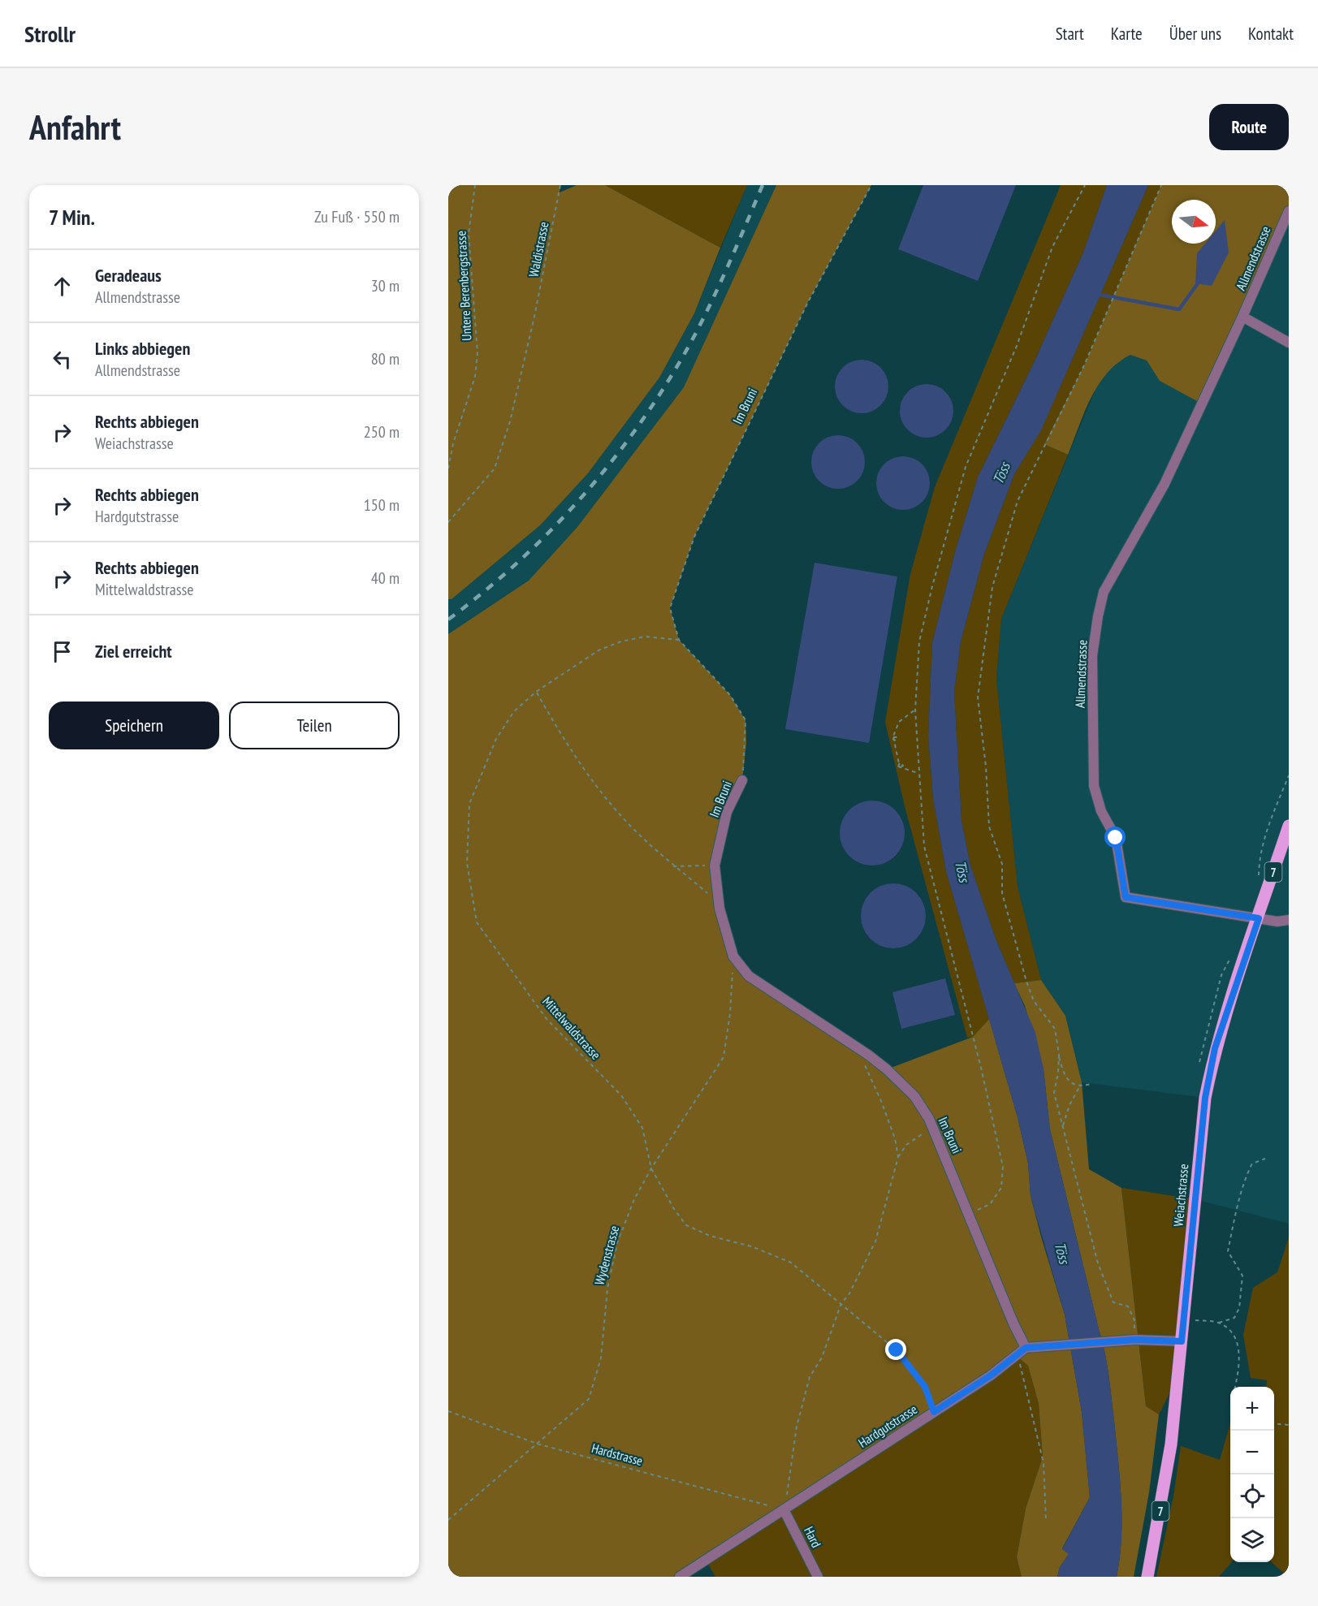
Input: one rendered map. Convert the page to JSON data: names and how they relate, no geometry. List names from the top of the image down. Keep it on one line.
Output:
{"streets":{"main road":["7","Weiachstrasse"],"street":["Allmendstrasse","Im Bruni","Hardgutstrasse","Hard"],"path":["Waldistrasse","Untere Berenbergstrasse","Mittelwaldstrasse","Wydenstrasse","Hardstrasse"]},"crossings":[["Allmendstrasse","Weiachstrasse"],["Im Bruni","Mittelwaldstrasse"],["Im Bruni","Wydenstrasse"],["Im Bruni","Hardgutstrasse"],["Mittelwaldstrasse","Wydenstrasse"],["Mittelwaldstrasse","Hardgutstrasse"],["Wydenstrasse","Hardstrasse"],["Hardgutstrasse","Hardstrasse"],["Hardgutstrasse","Hard"],["Hardstrasse","Hard"]],"water":["Töss"],"north":"right","page":{"header":"Strollr","nav":["Start","Karte","Über uns","Kontakt"],"buttons":["Route",["Speichern","Teilen"]],"title":"Anfahrt","heading":["7 Min.","Zu Fuß · 550 m"],"list":[["Geradeaus","Allmendstrasse","30 m"],["Links abbiegen","Allmendstrasse","80 m"],["Rechts abbiegen","Weiachstrasse","250 m"],["Rechts abbiegen","Hardgutstrasse","150 m"],["Rechts abbiegen","Mittelwaldstrasse","40 m"],"Ziel erreicht"],"map_buttons":["+","−"]}}
